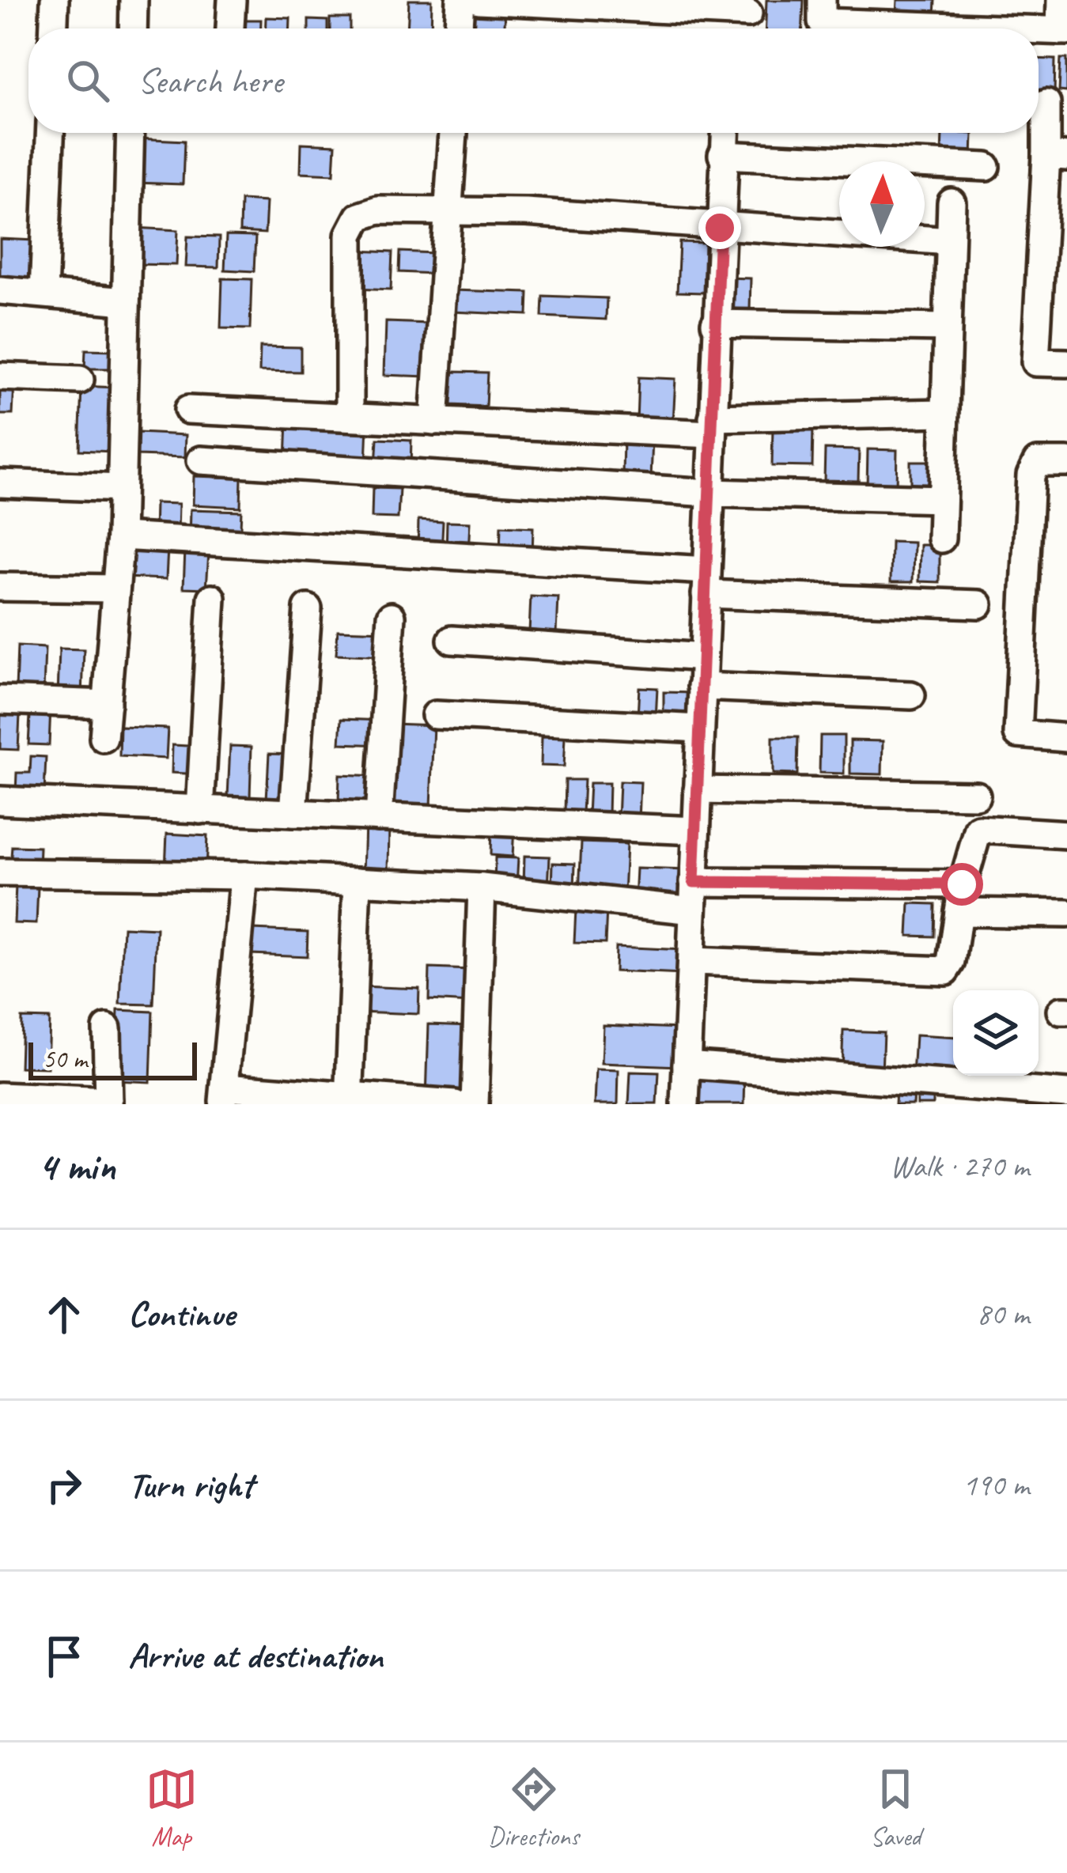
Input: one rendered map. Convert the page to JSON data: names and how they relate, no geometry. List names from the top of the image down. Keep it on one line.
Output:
{"scale_bar":"50 m","north":"top","page":{"search":"Search here","scale":"50 m","heading":["4 min","Walk · 270 m"],"list":[["Continue","80 m"],["Turn right","190 m"],"Arrive at destination"],"nav":["Map","Directions","Saved"]}}
